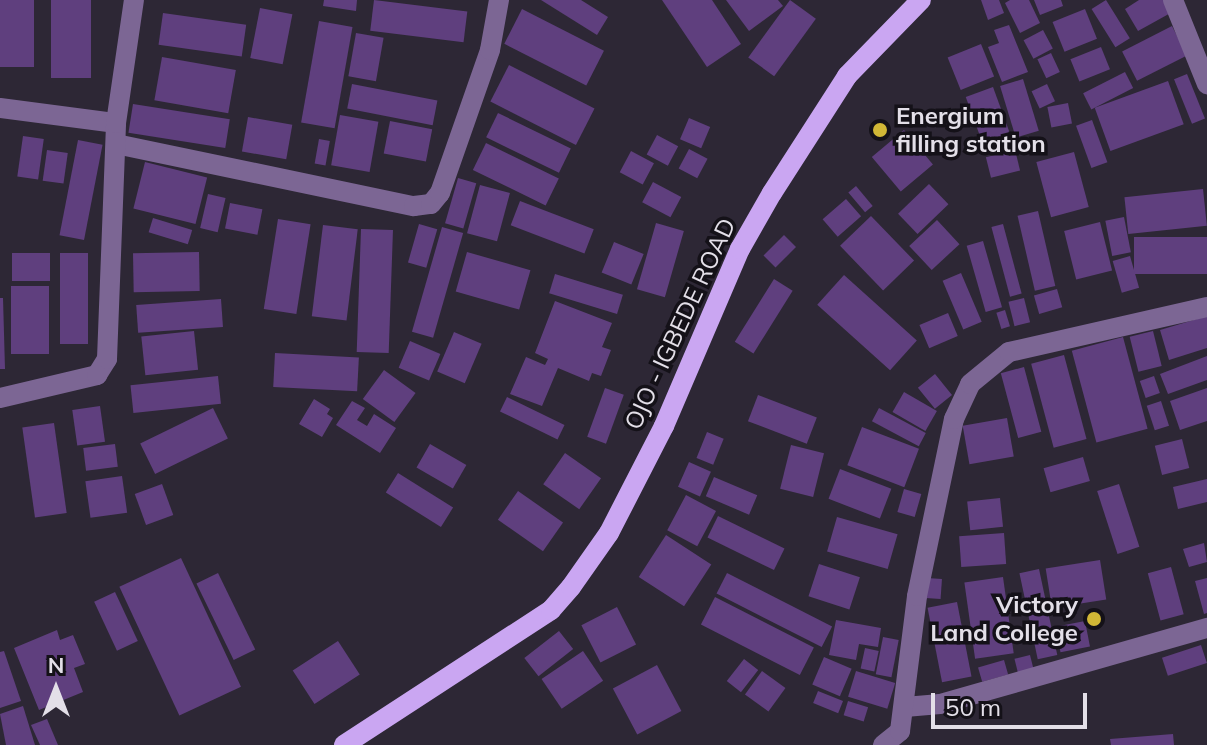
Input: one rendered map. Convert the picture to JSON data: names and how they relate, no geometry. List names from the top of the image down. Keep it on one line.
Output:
{"streets":{"main road":["OJO - IGBEDE ROAD"]},"places":["Energium filling station","Victory Land College"],"scale_bar":"50 m","north":"top"}
